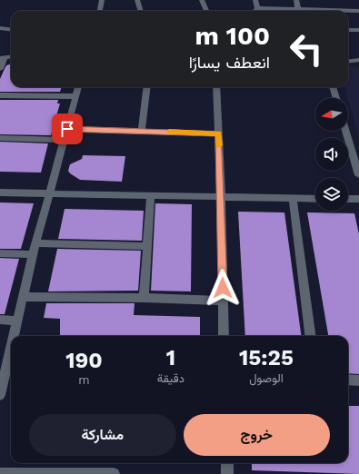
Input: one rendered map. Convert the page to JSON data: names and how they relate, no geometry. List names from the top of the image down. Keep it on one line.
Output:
{"north":"left","page":{"turn":["100 m","انعطف يسارًا"],"eta":["15:25","الوصول","1","دقيقة","190","m"],"buttons":["خروج","مشاركة"]}}
